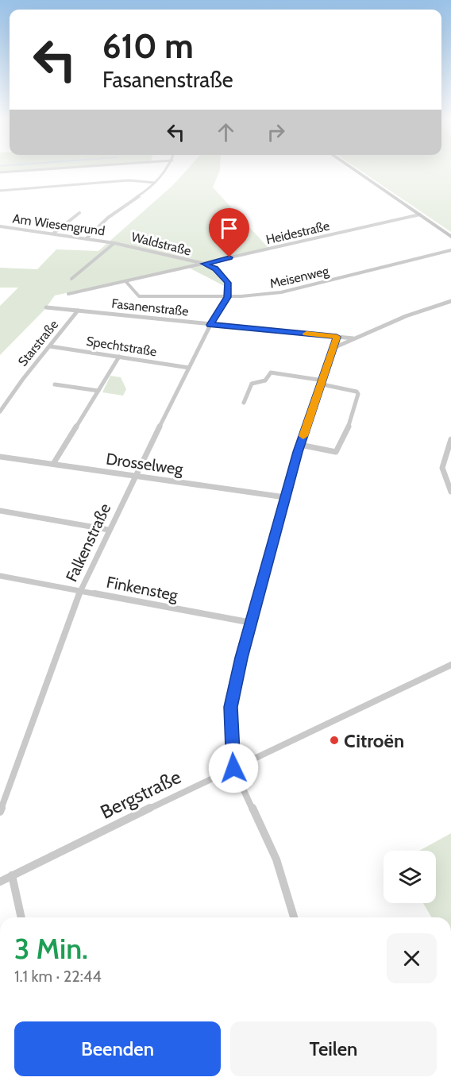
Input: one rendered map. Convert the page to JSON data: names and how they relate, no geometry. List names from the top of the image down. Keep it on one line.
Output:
{"streets":{"street":["Am Wiesengrund","Heidestraße","Waldstraße","Meisenweg","Fasanenstraße","Starstraße","Spechtstraße","Drosselweg","Falkenstraße","Finkensteg","Bergstraße"]},"crossings":[["Am Wiesengrund","Waldstraße"],["Heidestraße","Waldstraße"],["Heidestraße","Meisenweg"],["Meisenweg","Falkenstraße"],["Fasanenstraße","Starstraße"],["Fasanenstraße","Falkenstraße"],["Starstraße","Spechtstraße"],["Spechtstraße","Falkenstraße"],["Drosselweg","Falkenstraße"],["Falkenstraße","Finkensteg"]],"places":["Citroën"],"page":{"turn":["610 m","Fasanenstraße"],"heading":["3 Min.","1.1 km · 22:44"],"buttons":["Beenden","Teilen"]}}
